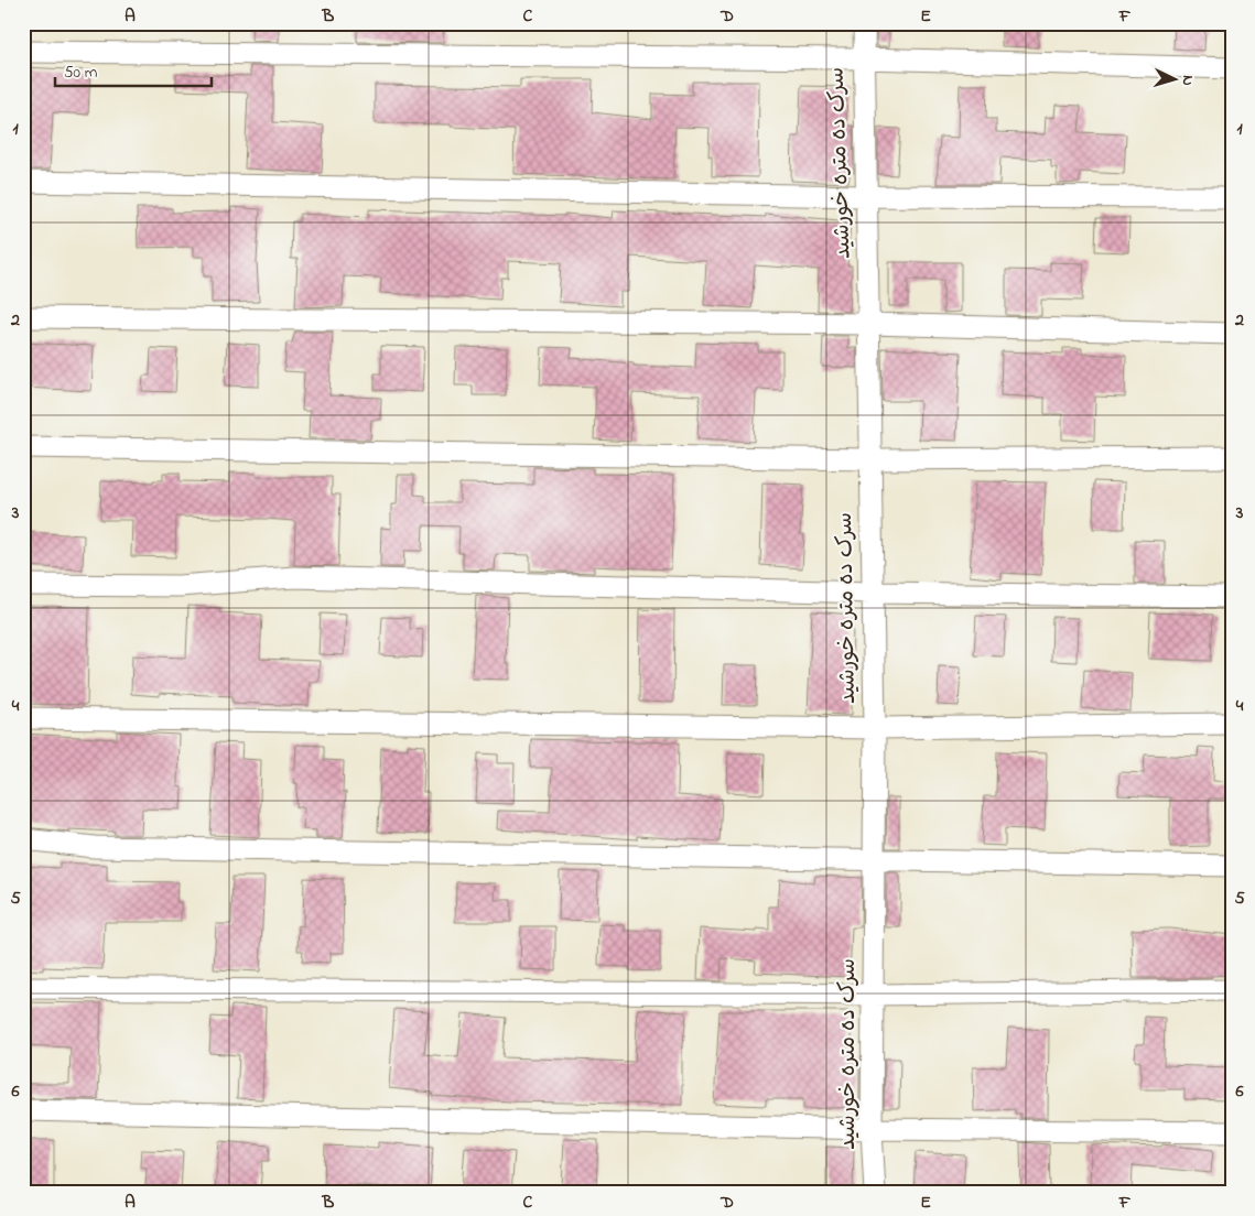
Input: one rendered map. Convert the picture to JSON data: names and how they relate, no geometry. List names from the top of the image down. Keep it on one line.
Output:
{"streets":{"street":["سرک ده متره خورشید"]},"scale_bar":"50 m","north":"right","grid":{"columns":["A","B","C","D","E","F"],"rows":["1","2","3","4","5","6"]}}
